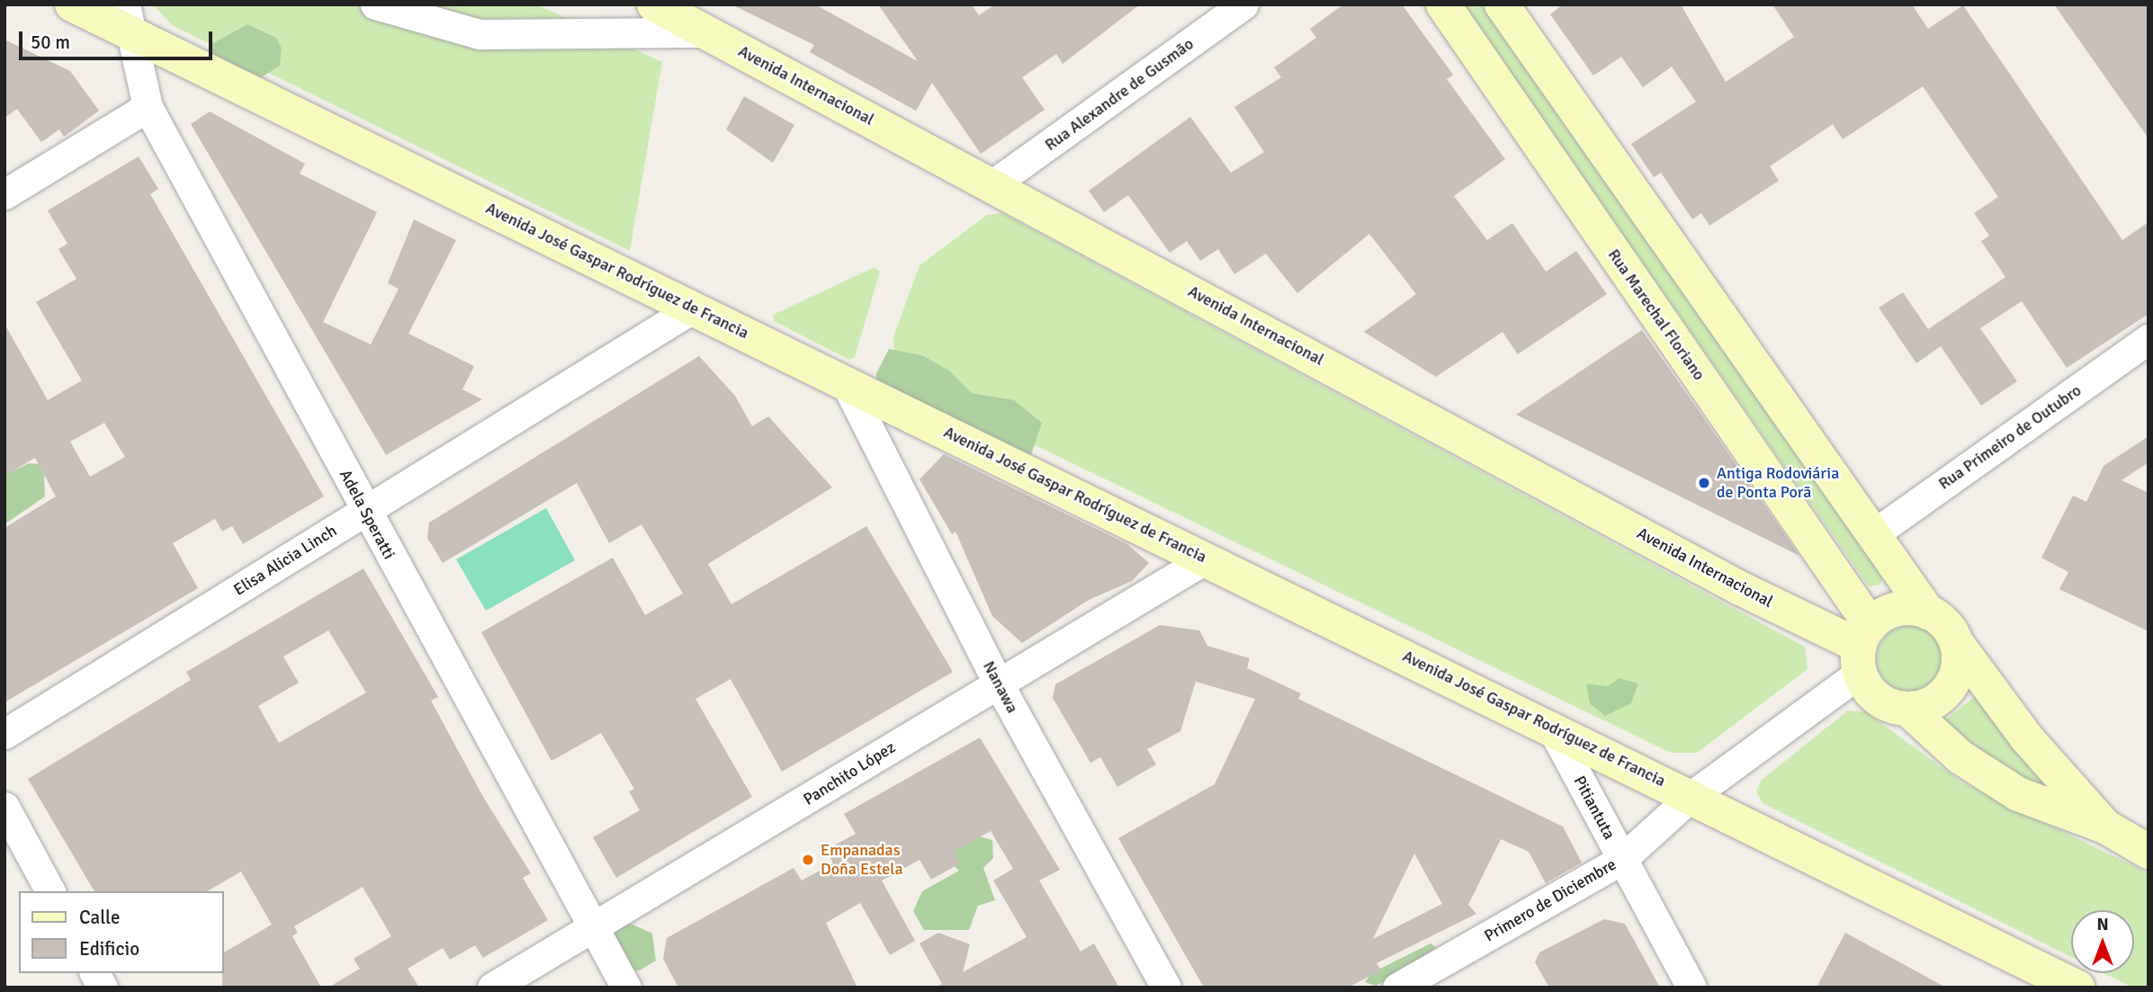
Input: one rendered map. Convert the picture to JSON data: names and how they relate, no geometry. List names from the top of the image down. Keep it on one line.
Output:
{"streets":{"main road":["Avenida Internacional","Avenida José Gaspar Rodríguez de Francia","Rua Marechal Floriano"],"street":["Rua Alexandre de Gusmão","Rua Primeiro de Outubro","Adela Speratti","Elisa Alicia Linch","Nanawa","Panchito López","Pitiantuta","Primero de Diciembre"]},"crossings":[["Avenida Internacional","Rua Alexandre de Gusmão"],["Avenida Internacional","Rua Marechal Floriano"],["Avenida Internacional","Primero de Diciembre"],["Avenida José Gaspar Rodríguez de Francia","Adela Speratti"],["Avenida José Gaspar Rodríguez de Francia","Elisa Alicia Linch"],["Avenida José Gaspar Rodríguez de Francia","Nanawa"],["Avenida José Gaspar Rodríguez de Francia","Panchito López"],["Avenida José Gaspar Rodríguez de Francia","Pitiantuta"],["Avenida José Gaspar Rodríguez de Francia","Primero de Diciembre"],["Rua Marechal Floriano","Primero de Diciembre"],["Adela Speratti","Elisa Alicia Linch"],["Adela Speratti","Panchito López"],["Nanawa","Panchito López"],["Pitiantuta","Primero de Diciembre"]],"places":["Antiga Rodoviária de Ponta Porã","Empanadas Doña Estela"],"legend":["Calle","Edificio"],"scale_bar":"50 m","north":"top"}
